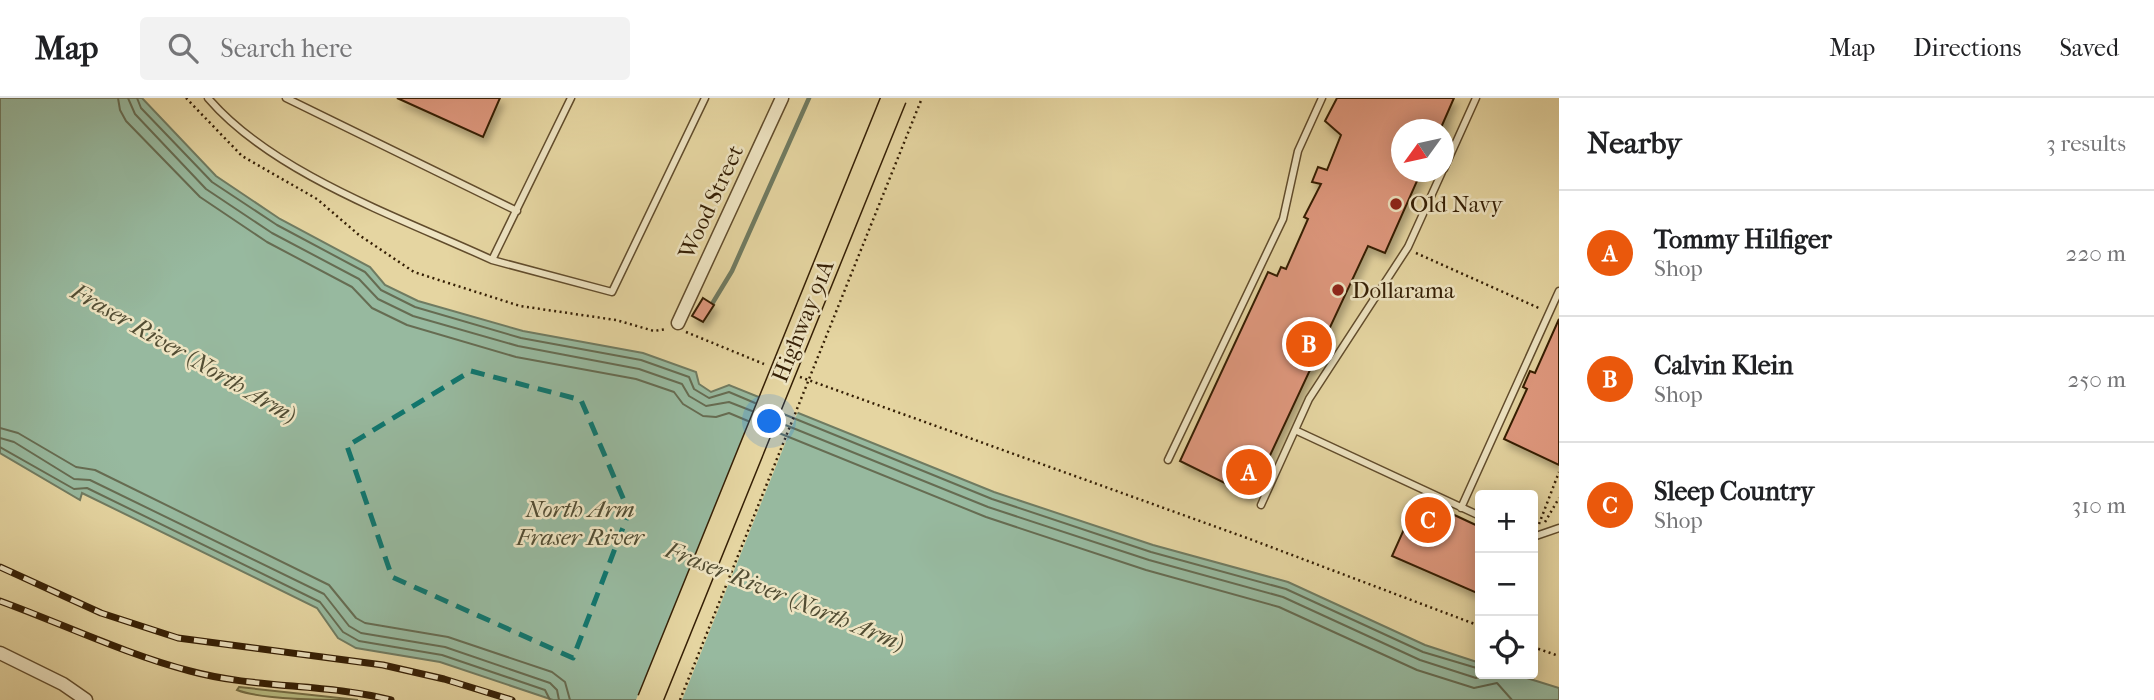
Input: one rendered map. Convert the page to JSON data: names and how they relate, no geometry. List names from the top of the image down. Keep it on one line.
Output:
{"streets":{"highway":["Highway 91A"],"street":["Wood Street"]},"water":["Fraser River (North Arm)","North Arm Fraser River"],"places":["Old Navy","Dollarama"],"north":"bottom left","page":{"header":"Map","search":"Search here","nav":["Map","Directions","Saved"],"heading":["Nearby","3 results"],"list":[{"mark":"A","name":"Tommy Hilfiger","note":"Shop","value":"220 m"},{"mark":"B","name":"Calvin Klein","note":"Shop","value":"250 m"},{"mark":"C","name":"Sleep Country","note":"Shop","value":"310 m"}],"pins":["B","A","C"],"map_buttons":["+","−"]}}
